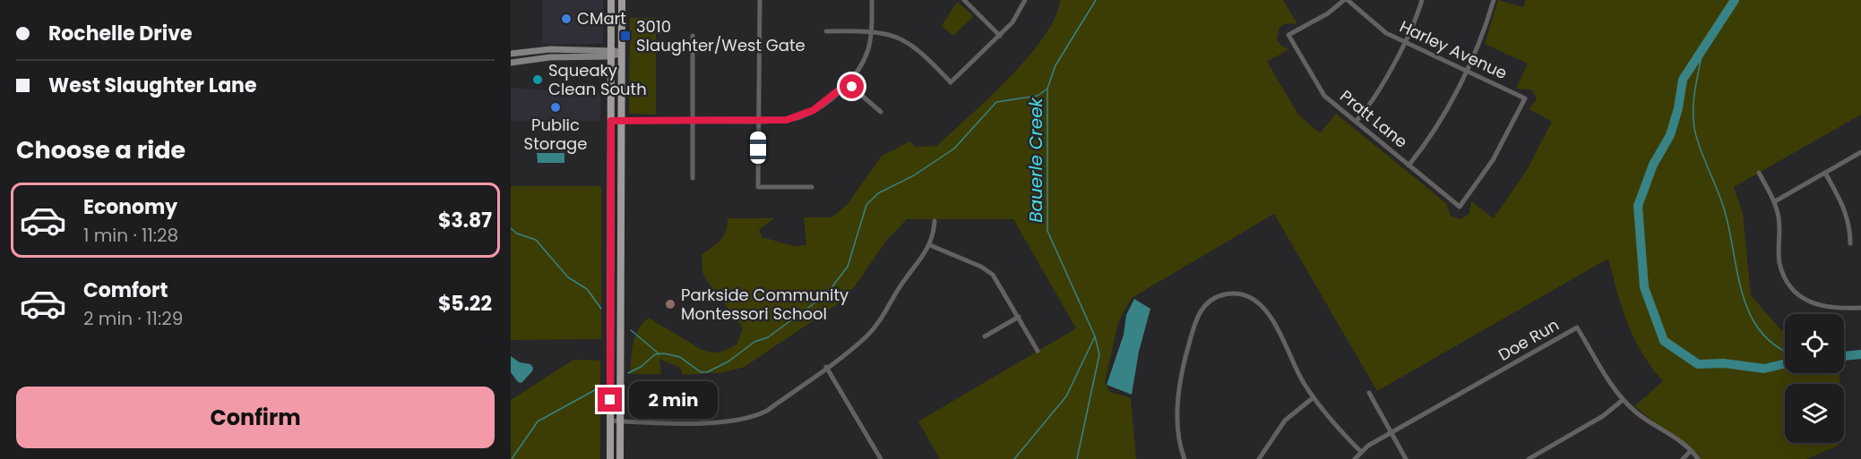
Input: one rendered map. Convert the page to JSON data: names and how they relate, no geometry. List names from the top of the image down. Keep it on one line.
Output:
{"streets":{"street":["Harley Avenue","Pratt Lane","Doe Run"]},"crossings":[["Harley Avenue","Pratt Lane"]],"water":["Bauerle Creek"],"places":{"other":["CMart","Squeaky Clean South","Public Storage","Parkside Community Montessori School"],"transit":["3010 Slaughter/West Gate"]},"page":{"banner":["Rochelle Drive","West Slaughter Lane"],"heading":"Choose a ride","list":[{"name":"Economy","note":"1 min · 11:28","value":"$3.87"},{"name":"Comfort","note":"2 min · 11:29","value":"$5.22"}],"buttons":"Confirm","bubble":"2 min"}}
